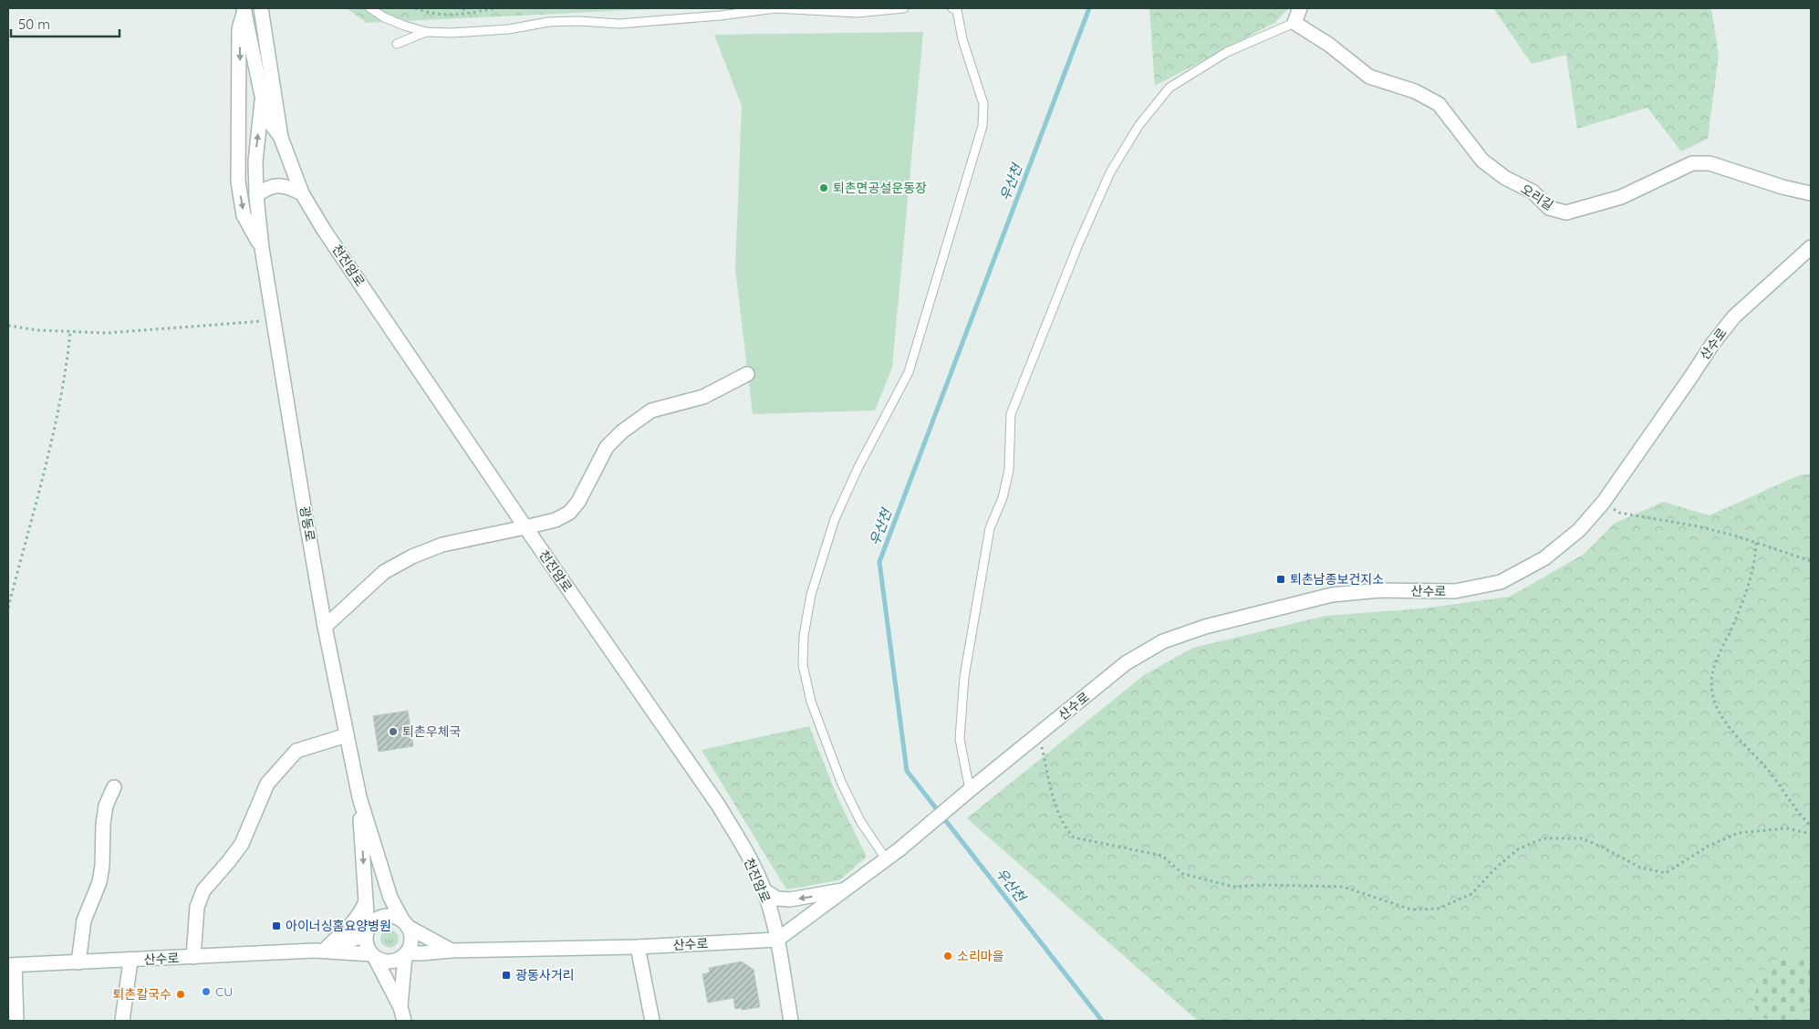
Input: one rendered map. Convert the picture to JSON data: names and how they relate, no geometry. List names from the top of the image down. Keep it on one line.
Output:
{"streets":{"main road":["오리길","천진암로","산수로","광동로"]},"crossings":[["천진암로","산수로"],["천진암로","광동로"]],"water":["우산천"],"places":{"other":["퇴촌면공설운동장","퇴촌우체국","소리마을","CU","퇴촌칼국수"],"transit":["퇴촌남종보건지소","아이너싱홈요양병원","광동사거리"]},"scale_bar":"50 m"}
